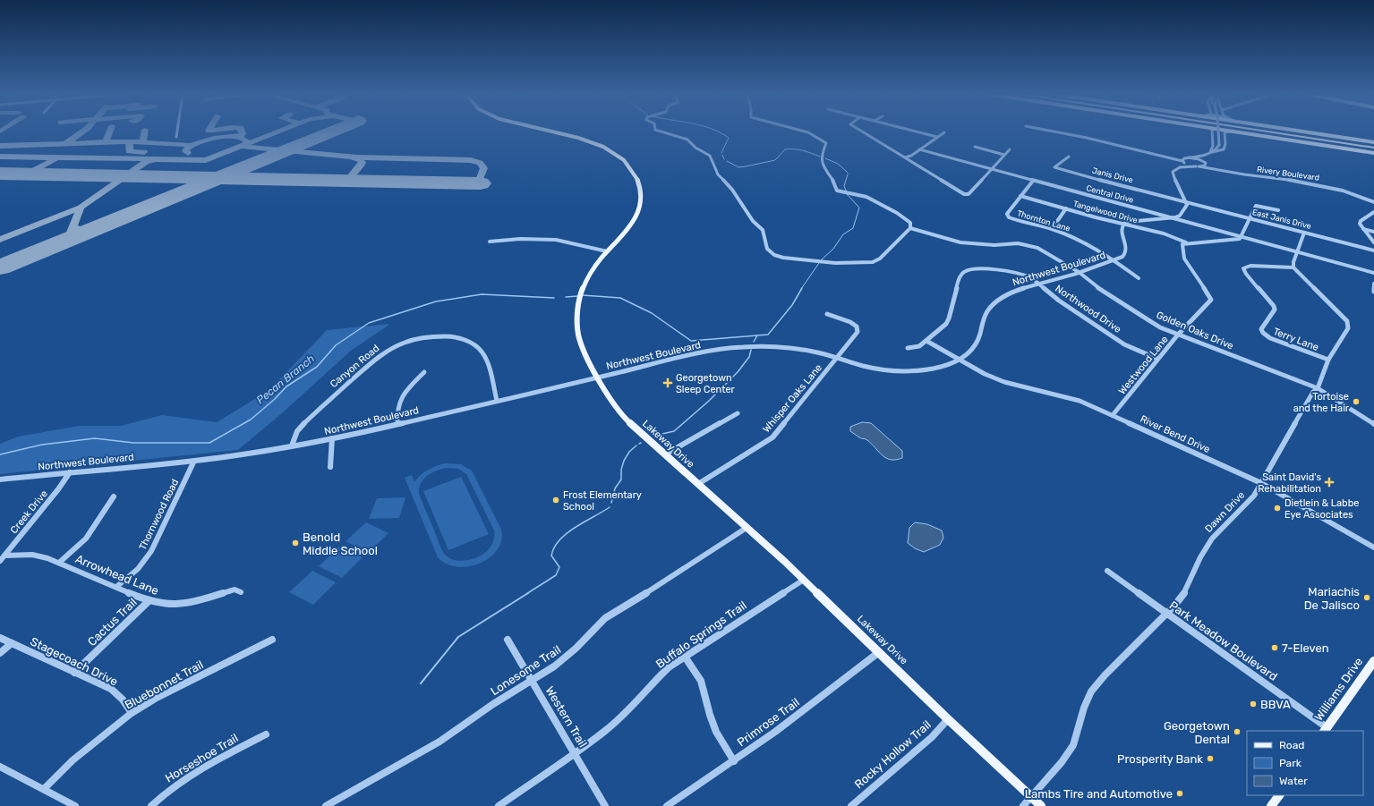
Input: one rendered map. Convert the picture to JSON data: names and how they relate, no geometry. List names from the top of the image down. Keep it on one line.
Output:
{"streets":{"main road":["Lakeway Drive","Williams Drive"],"street":["Rivery Boulevard","Janis Drive","Central Drive","Tangelwood Drive","East Janis Drive","Thornton Lane","Northwest Boulevard","Northwood Drive","Golden Oaks Drive","Terry Lane","Westwood Lane","Canyon Road","Whisper Oaks Lane","River Bend Drive","Creek Drive","Dawn Drive","Thornwood Road","Arrowhead Lane","Cactus Trail","Buffalo Springs Trail","Park Meadow Boulevard","Stagecoach Drive","Lonesome Trail","Bluebonnet Trail","Western Trail","Primrose Trail","Rocky Hollow Trail","Horseshoe Trail"]},"crossings":[["Janis Drive","East Janis Drive"],["Central Drive","Thornton Lane"],["Tangelwood Drive","Thornton Lane"],["Tangelwood Drive","Northwest Boulevard"],["Tangelwood Drive","Westwood Lane"],["Thornton Lane","Northwest Boulevard"],["Northwest Boulevard","Northwood Drive"],["Northwest Boulevard","Golden Oaks Drive"],["Northwest Boulevard","Canyon Road"],["Northwest Boulevard","Whisper Oaks Lane"],["Northwest Boulevard","River Bend Drive"],["Northwest Boulevard","Lakeway Drive"],["Northwest Boulevard","Creek Drive"],["Northwest Boulevard","Thornwood Road"],["Northwood Drive","Westwood Lane"],["Northwood Drive","River Bend Drive"],["Golden Oaks Drive","Westwood Lane"],["Golden Oaks Drive","Dawn Drive"],["Terry Lane","Dawn Drive"],["Westwood Lane","River Bend Drive"],["Whisper Oaks Lane","Lakeway Drive"],["River Bend Drive","Dawn Drive"],["Lakeway Drive","Dawn Drive"],["Lakeway Drive","Buffalo Springs Trail"],["Lakeway Drive","Lonesome Trail"],["Lakeway Drive","Primrose Trail"],["Lakeway Drive","Rocky Hollow Trail"],["Creek Drive","Arrowhead Lane"],["Dawn Drive","Park Meadow Boulevard"],["Thornwood Road","Arrowhead Lane"],["Arrowhead Lane","Cactus Trail"],["Cactus Trail","Stagecoach Drive"],["Buffalo Springs Trail","Western Trail"],["Park Meadow Boulevard","Williams Drive"],["Stagecoach Drive","Bluebonnet Trail"],["Lonesome Trail","Western Trail"]],"water":["Pecan Branch"],"places":{"health":["Georgetown Sleep Center","Saint David's Rehabilitation"],"other":["Tortoise and the Hair","Frost Elementary School","Dietlein & Labbe Eye Associates","Benold Middle School","Mariachis De Jalisco","7-Eleven","BBVA","Georgetown Dental","Prosperity Bank","Lambs Tire and Automotive"]},"legend":["Road","Park","Water"]}
